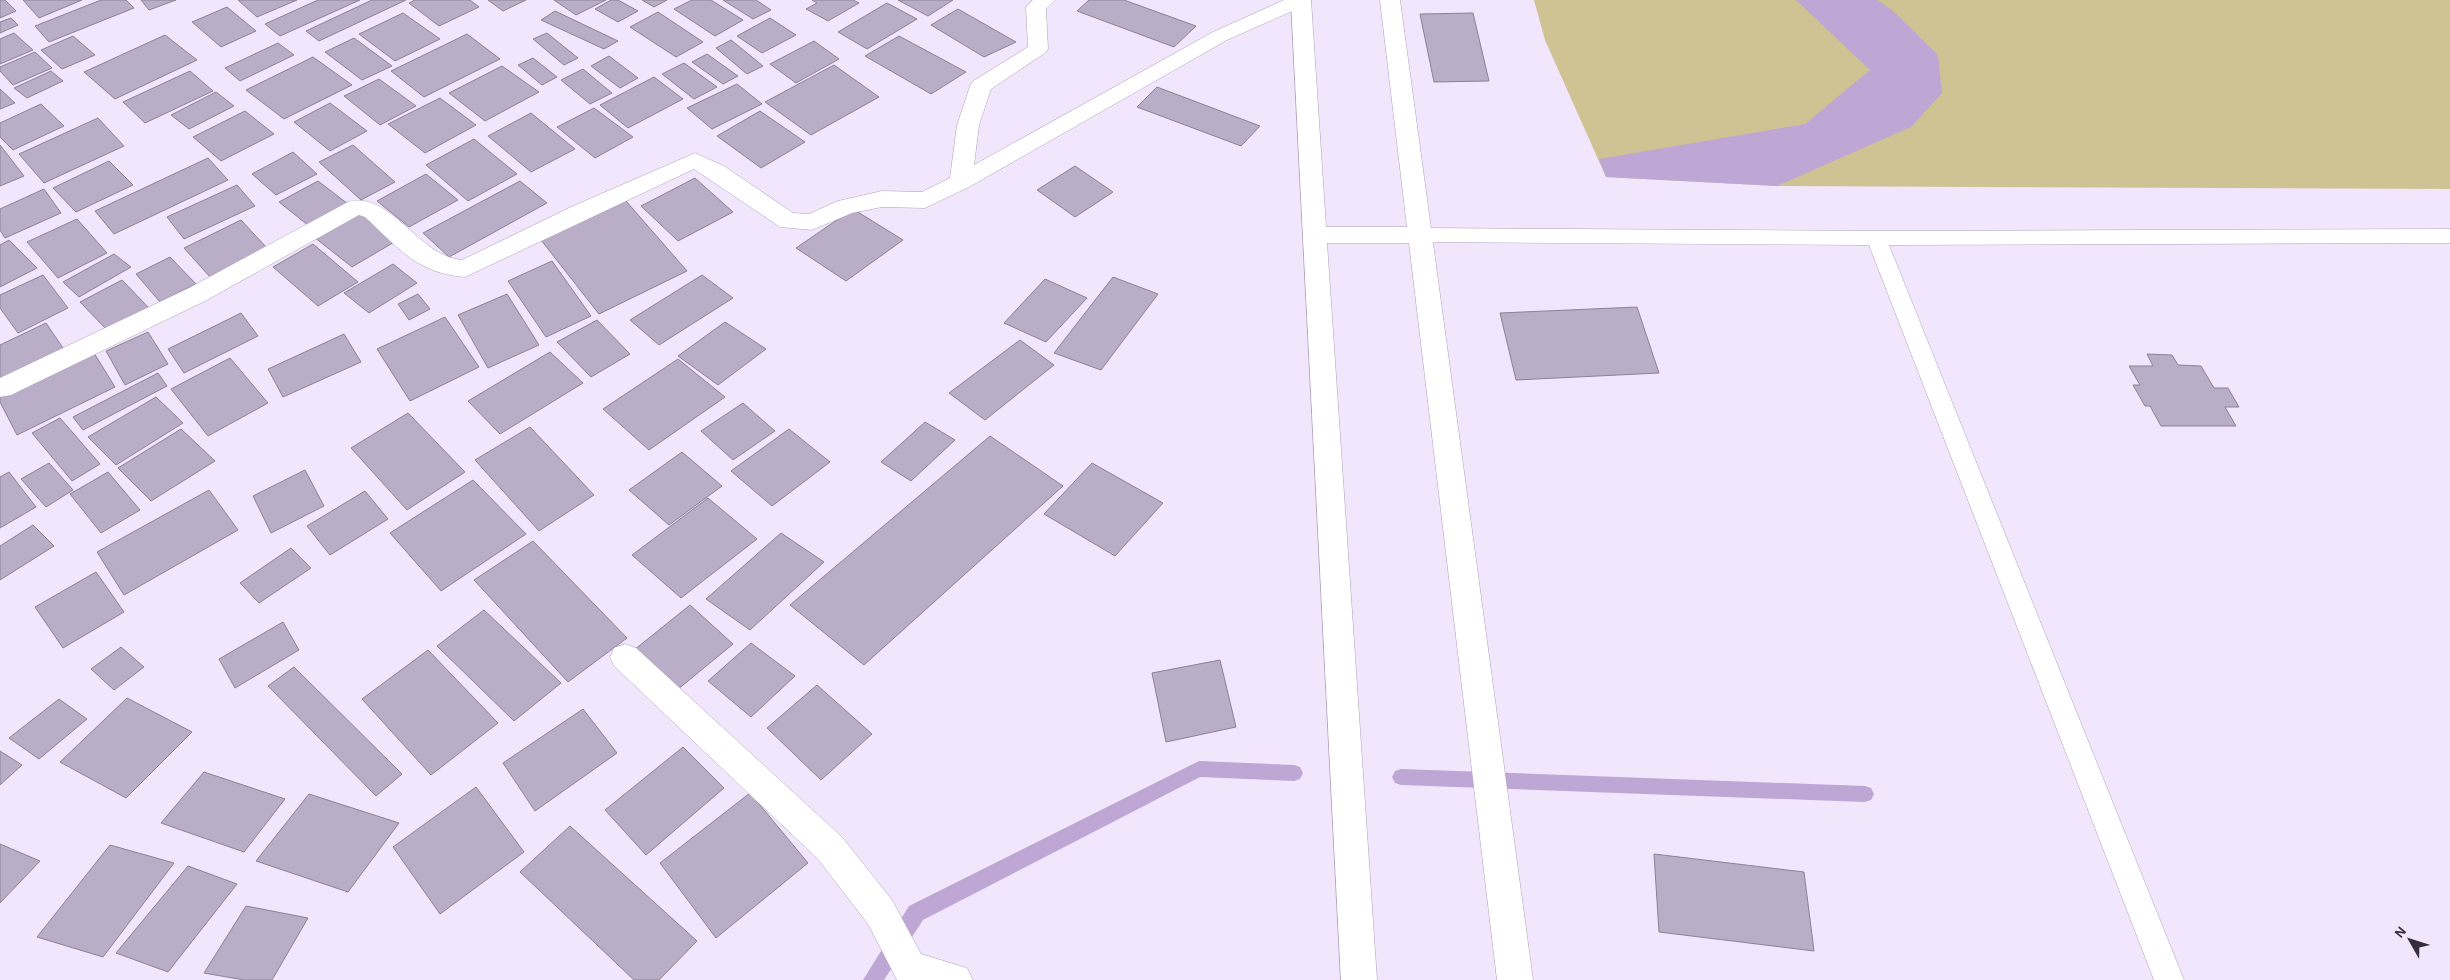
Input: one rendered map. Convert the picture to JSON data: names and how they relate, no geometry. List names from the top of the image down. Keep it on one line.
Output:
{"north":"top left"}
